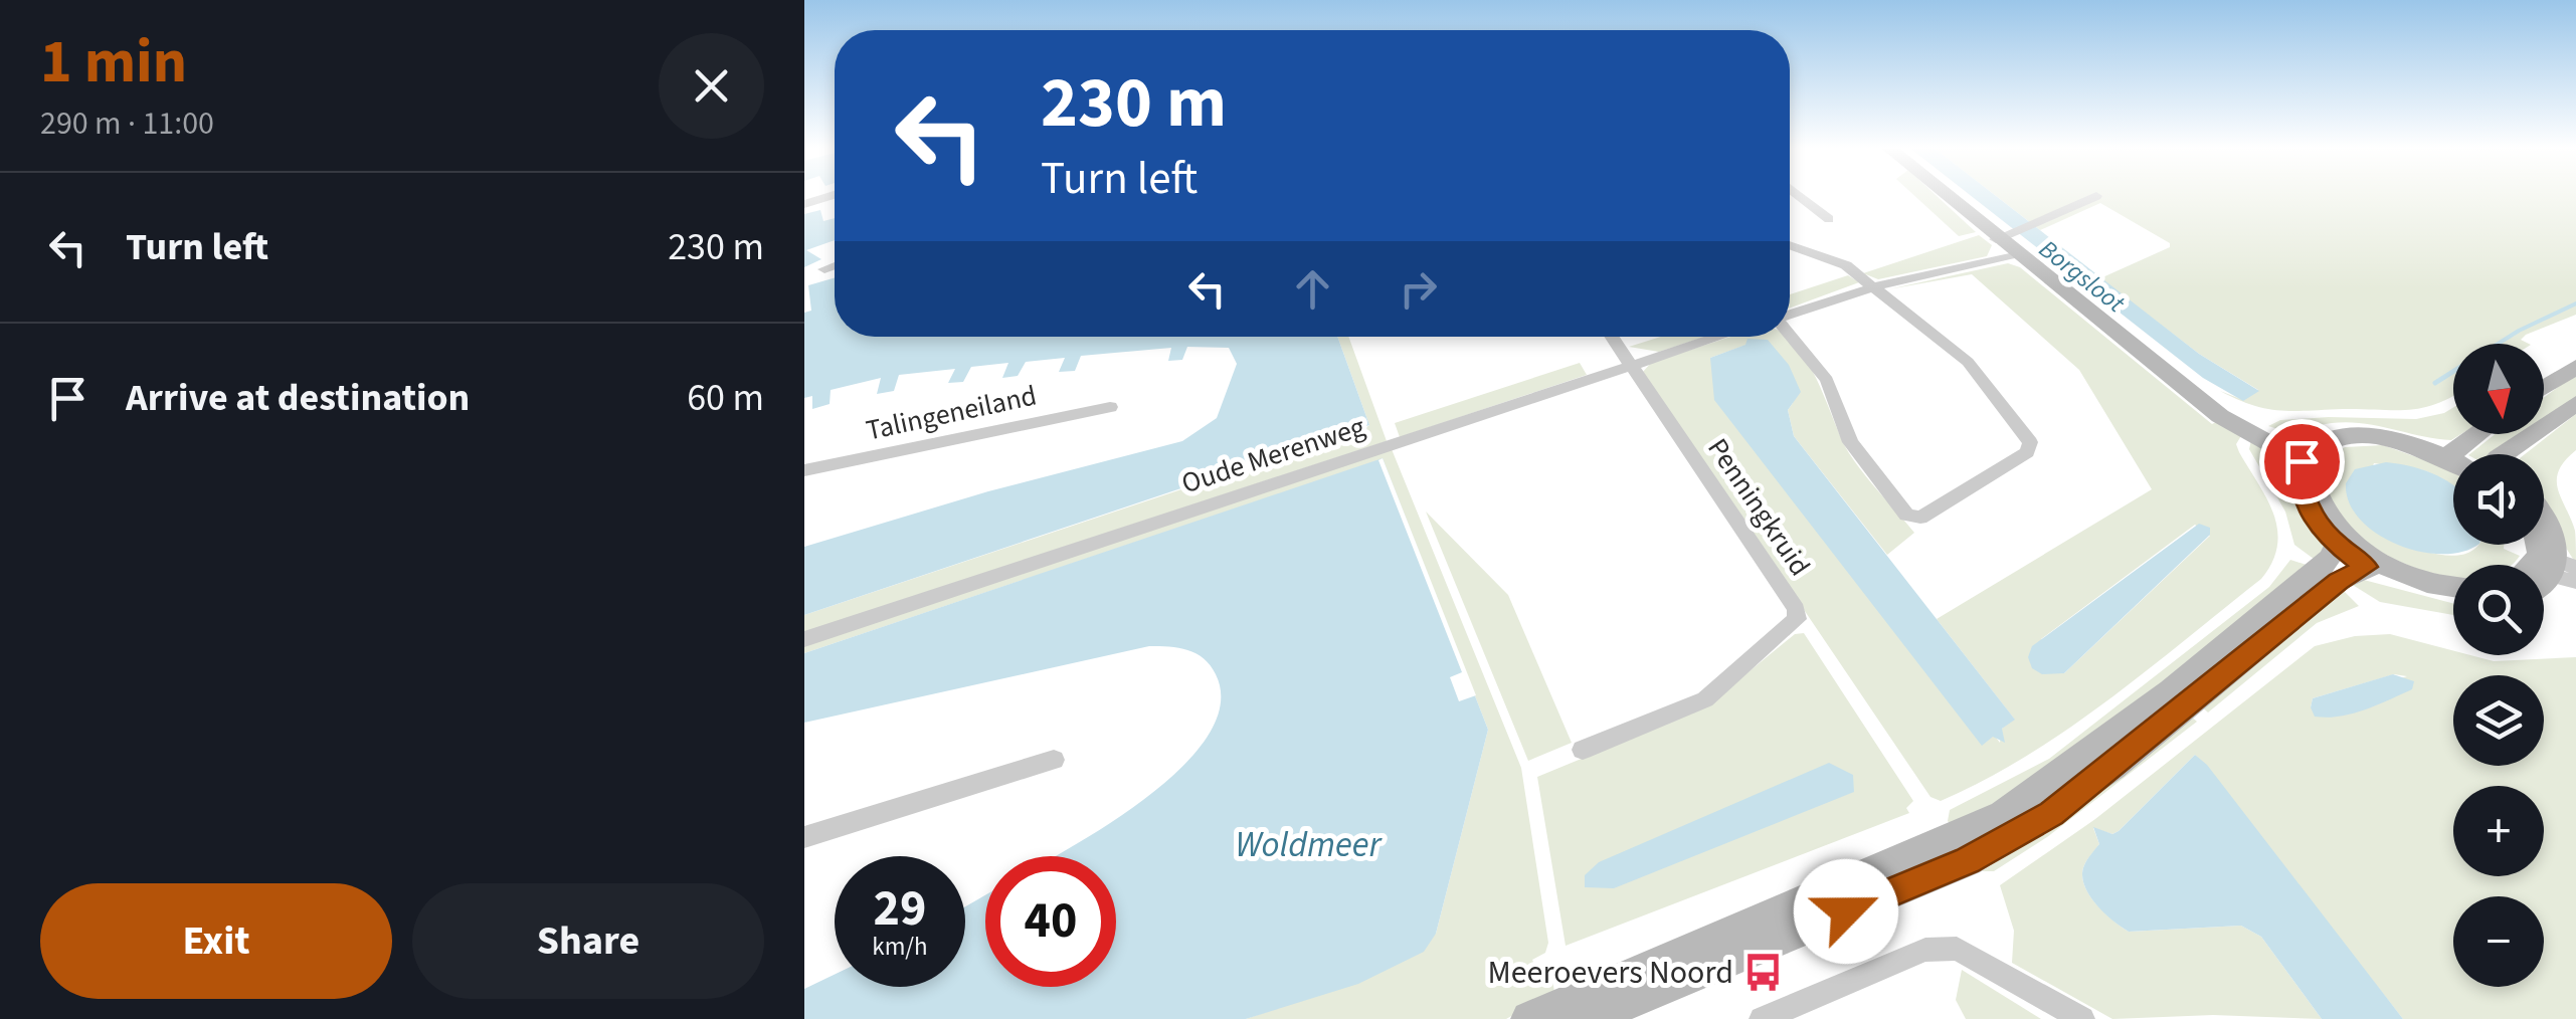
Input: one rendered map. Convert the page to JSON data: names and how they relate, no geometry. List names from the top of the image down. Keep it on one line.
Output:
{"streets":{"street":["Talingeneiland","Oude Merenweg","Penningkruid"]},"crossings":[["Oude Merenweg","Penningkruid"]],"water":["Borgsloot","Woldmeer"],"places":{"bus stop":["Meeroevers Noord"]},"north":"bottom","page":{"heading":["1 min","290 m · 11:00"],"turn":["230 m","Turn left"],"list":[{"name":"Turn left","value":"230 m"},{"name":"Arrive at destination","value":"60 m"}],"map_buttons":["+","−"],"speed":"29 km/h","limit":"40","buttons":["Exit","Share"]}}
